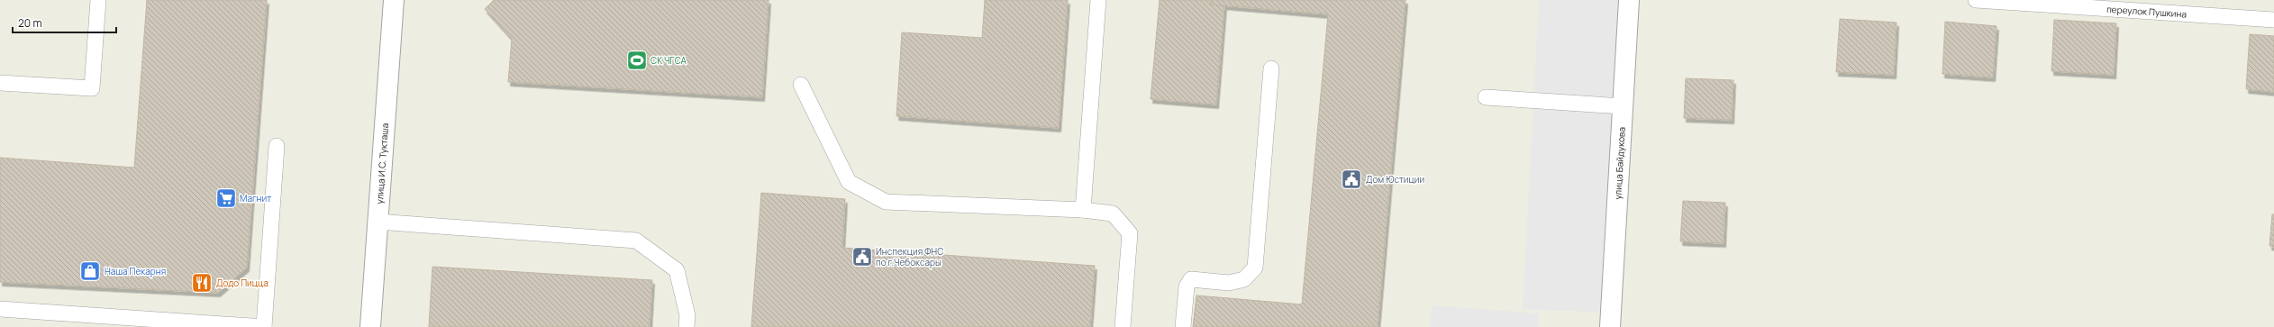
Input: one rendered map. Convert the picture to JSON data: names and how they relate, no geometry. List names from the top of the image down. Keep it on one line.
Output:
{"streets":{"street":["улица И.С. Тукташа","улица Байдукова"],"lane":["переулок Пушкина"]},"places":{"sports":["СК ЧГСА"],"public building":["Дом Юстиции","Инспекция ФНС по г.Чебоксары"],"supermarket":["Магнит"],"shop":["Наша Пекарня"],"restaurant":["Додо Пицца"]},"scale_bar":"20 m"}
